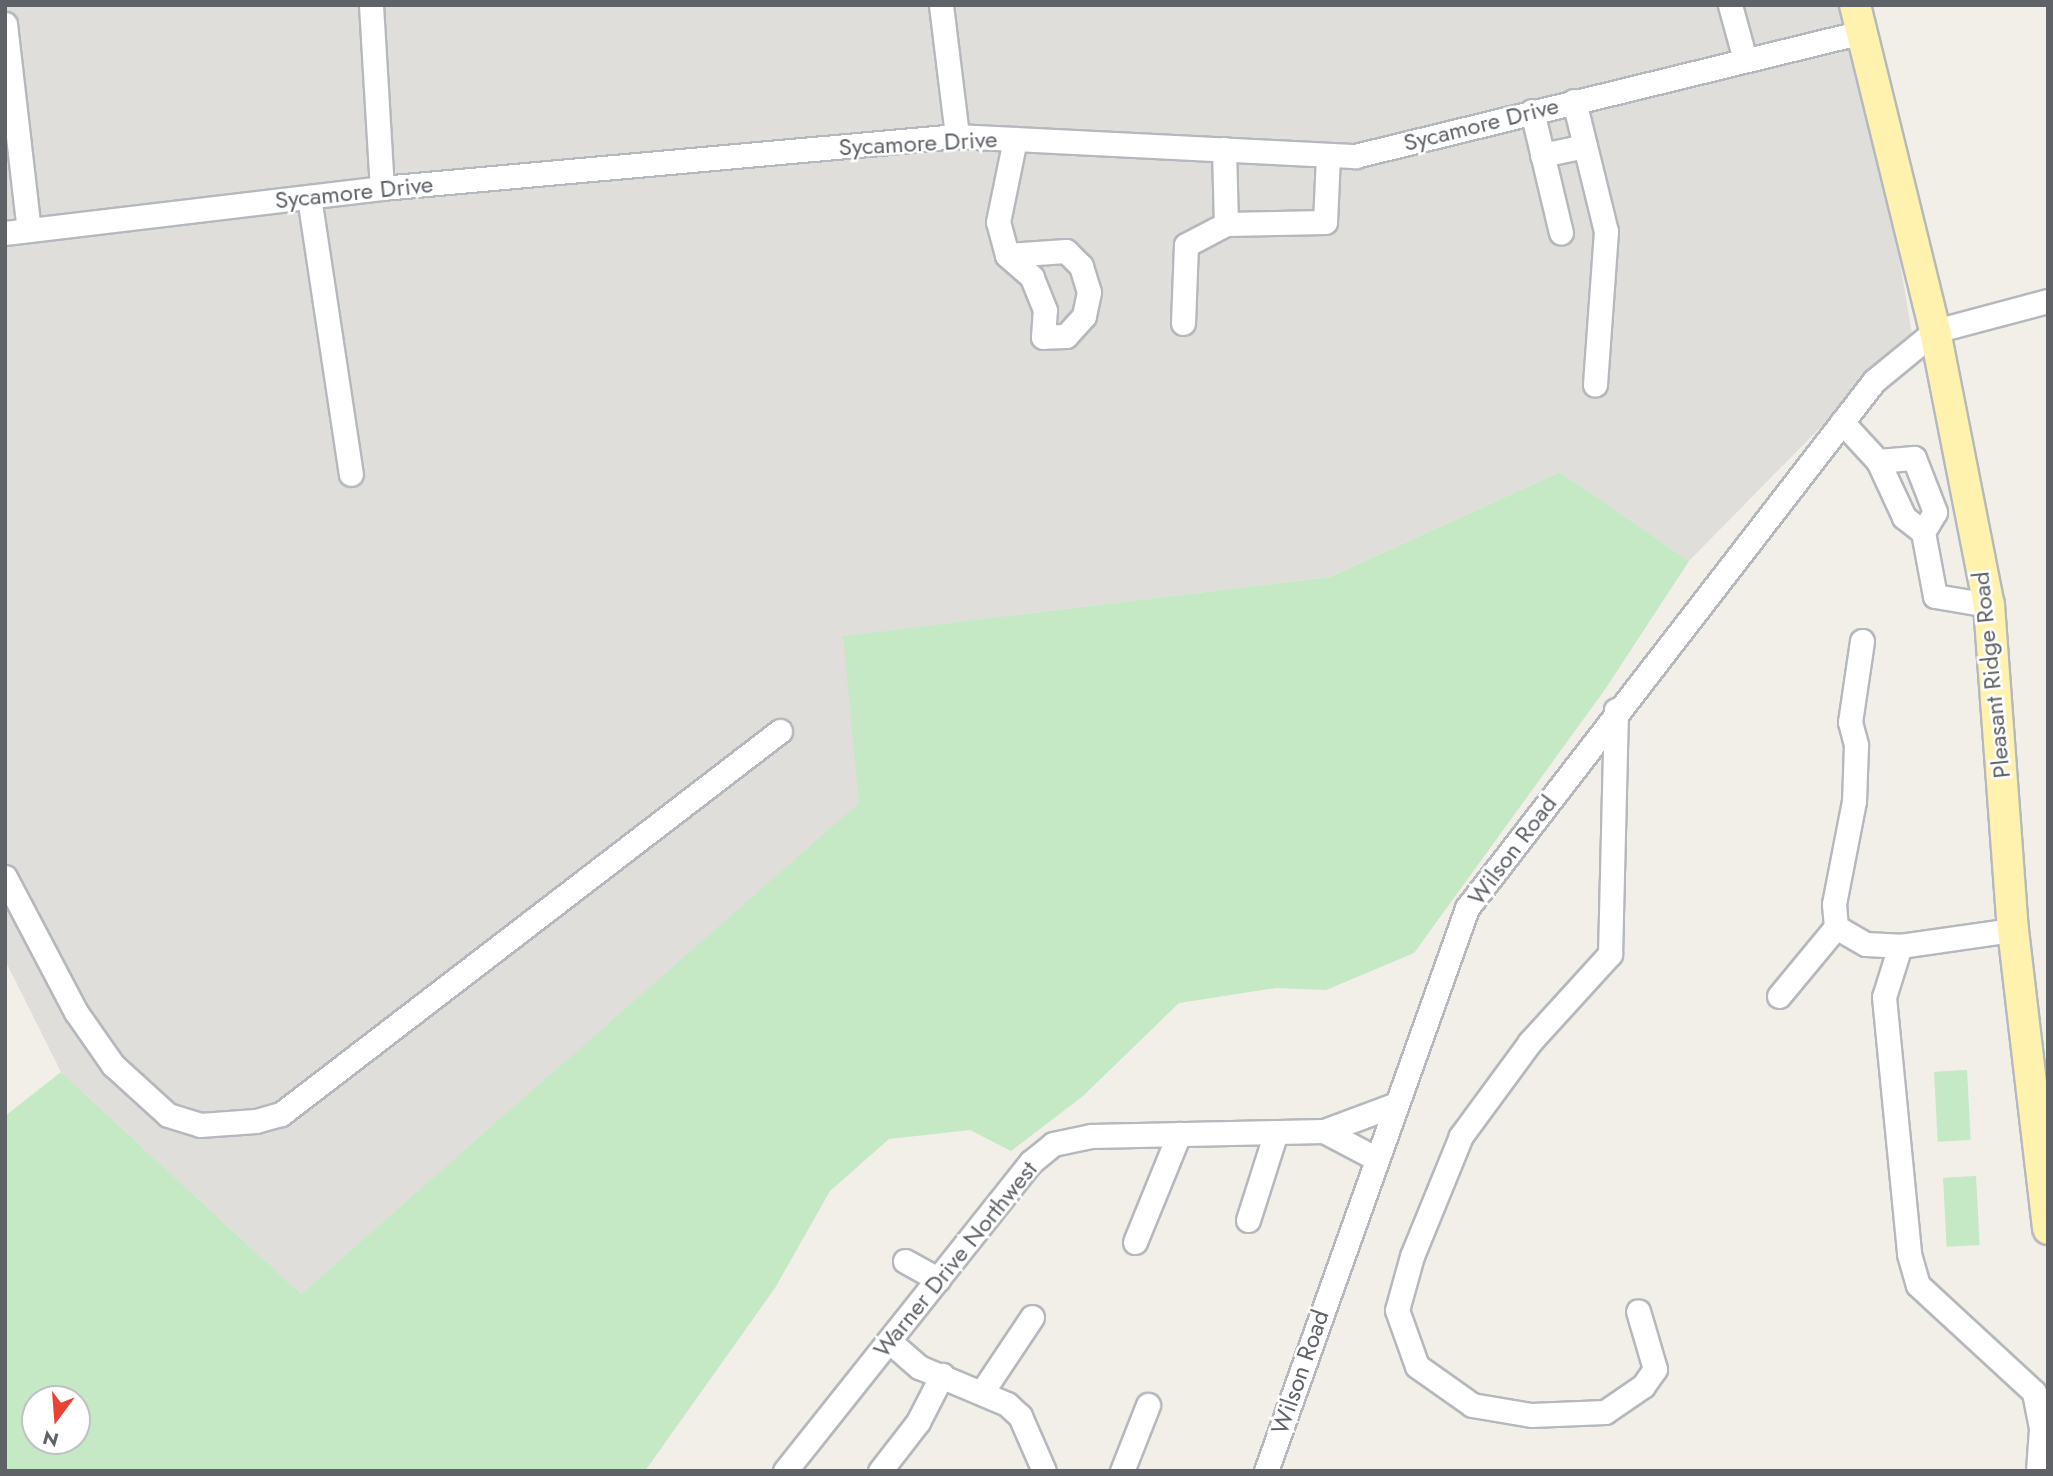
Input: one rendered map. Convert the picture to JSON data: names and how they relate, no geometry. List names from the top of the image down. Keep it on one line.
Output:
{"streets":{"main road":["Pleasant Ridge Road"],"street":["Sycamore Drive","Wilson Road","Warner Drive Northwest"]},"crossings":[["Sycamore Drive","Pleasant Ridge Road"],["Pleasant Ridge Road","Wilson Road"]],"north":"bottom"}
